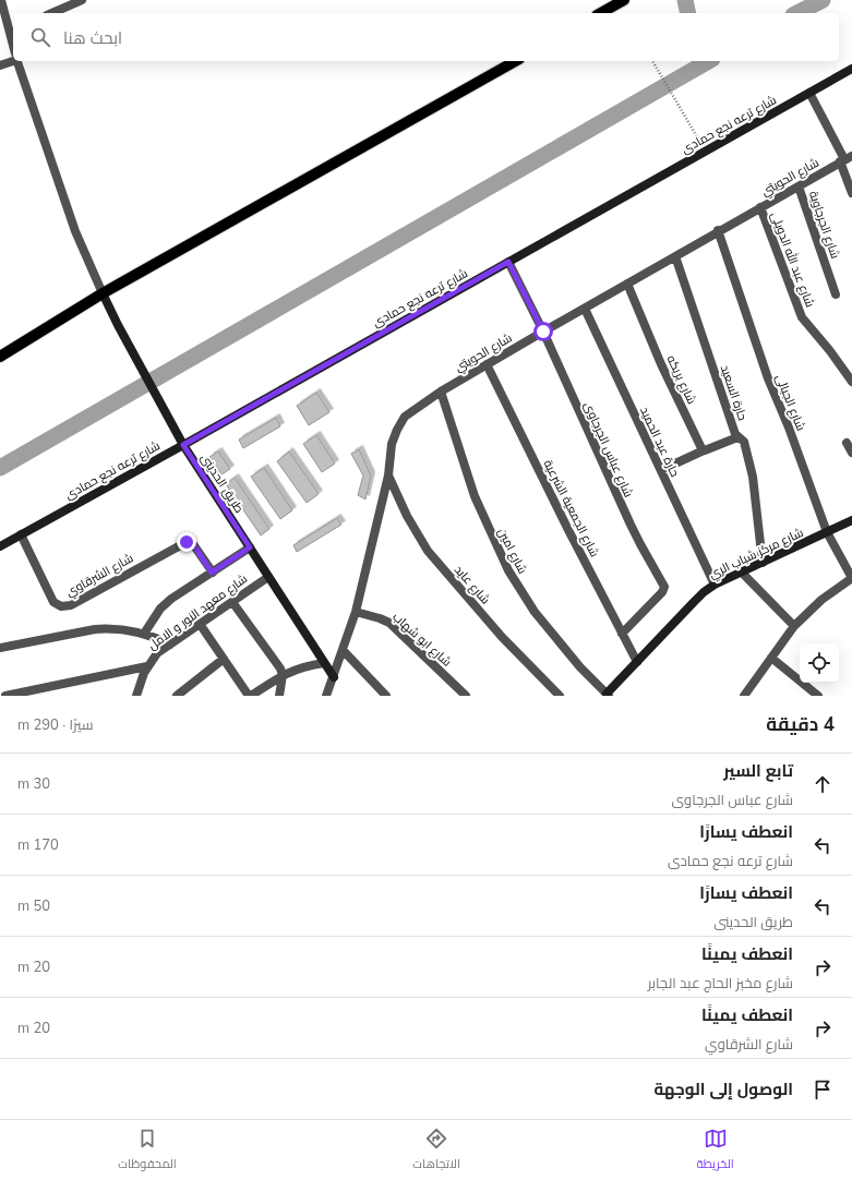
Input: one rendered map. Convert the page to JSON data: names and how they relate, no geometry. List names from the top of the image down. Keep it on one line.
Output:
{"streets":{"street":["شارع ترعه نجع حمادى","شارع الحويتي","شارع الجرجاوية","شارع عبد الله الدويلى","شارع بريكه","حارة السعيد","شارع الجبالى","حارة عبد الحميد","شارع عباس الجرجاوى","طريق الحدينى","شارع الجمعية الشرعية","شارع امين","شارع مركز شباب الري","شارع الشرقاوي","شارع عايد","شارع معهد النور و الامل","شارع ابو شهاب"]},"crossings":[["شارع ترعه نجع حمادى","شارع عباس الجرجاوى"],["شارع ترعه نجع حمادى","طريق الحدينى"],["شارع ترعه نجع حمادى","شارع الشرقاوي"],["شارع الحويتي","شارع الجرجاوية"],["شارع الحويتي","شارع عبد الله الدويلى"],["شارع الحويتي","شارع بريكه"],["شارع الحويتي","حارة السعيد"],["شارع الحويتي","شارع الجبالى"],["شارع الحويتي","حارة عبد الحميد"],["شارع الحويتي","شارع عباس الجرجاوى"],["شارع الحويتي","طريق الحدينى"],["شارع الحويتي","شارع الجمعية الشرعية"],["شارع الحويتي","شارع امين"],["شارع الحويتي","شارع عايد"],["شارع الحويتي","شارع ابو شهاب"],["حارة السعيد","شارع مركز شباب الري"],["شارع الجبالى","شارع مركز شباب الري"],["حارة عبد الحميد","شارع مركز شباب الري"],["شارع عباس الجرجاوى","شارع الجمعية الشرعية"],["طريق الحدينى","شارع معهد النور و الامل"],["شارع الجمعية الشرعية","شارع مركز شباب الري"],["شارع امين","شارع مركز شباب الري"]],"page":{"search":"ابحث هنا","heading":["4 دقيقة","سيرًا · 290 m"],"list":[["تابع السير","شارع عباس الجرجاوى","30 m"],["انعطف يسارًا","شارع ترعه نجع حمادى","170 m"],["انعطف يسارًا","طريق الحدينى","50 m"],["انعطف يمينًا","شارع مخبز الحاج عبد الجابر","20 m"],["انعطف يمينًا","شارع الشرقاوي","20 m"],"الوصول إلى الوجهة"],"nav":["الخريطة","الاتجاهات","المحفوظات"]}}
